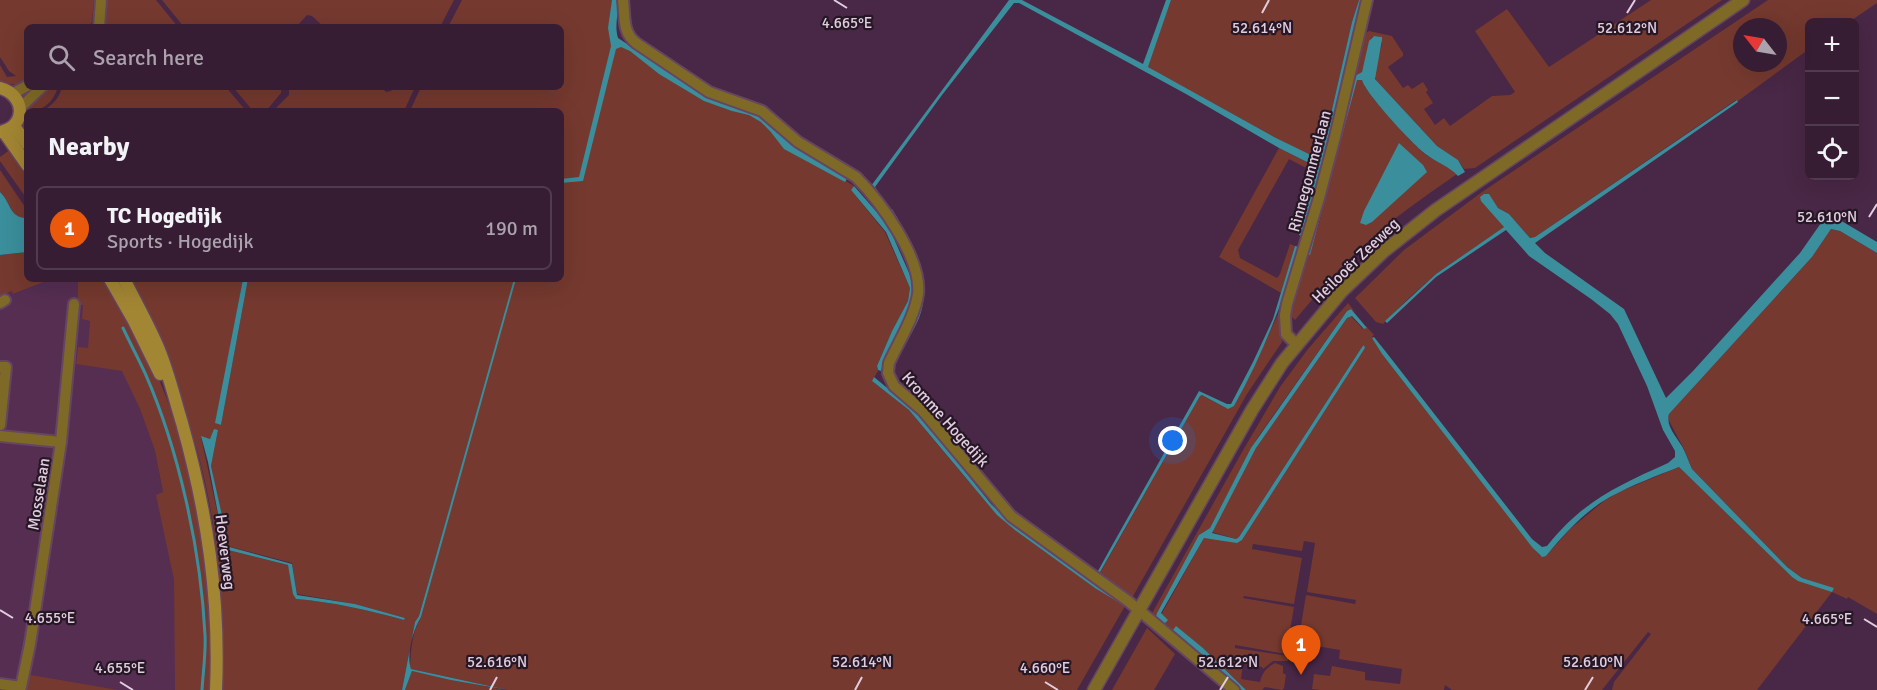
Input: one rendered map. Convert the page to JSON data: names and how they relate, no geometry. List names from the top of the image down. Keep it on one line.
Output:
{"streets":{"main road":["Hoeverweg"],"street":["Rinnegommerlaan","Heilooër Zeeweg","Kromme Hogedijk","Mosselaan"]},"crossings":[["Rinnegommerlaan","Heilooër Zeeweg"],["Heilooër Zeeweg","Kromme Hogedijk"]],"north":"top left","page":{"map_buttons":["+","−"],"search":"Search here","heading":"Nearby","list":[{"mark":"1","name":"TC Hogedijk","note":"Sports · Hogedijk","value":"190 m"}],"pins":"1"},"coordinates":["4.665°E","52.614°N","52.612°N","52.610°N","4.655°E","52.616°N","4.660°E"]}
